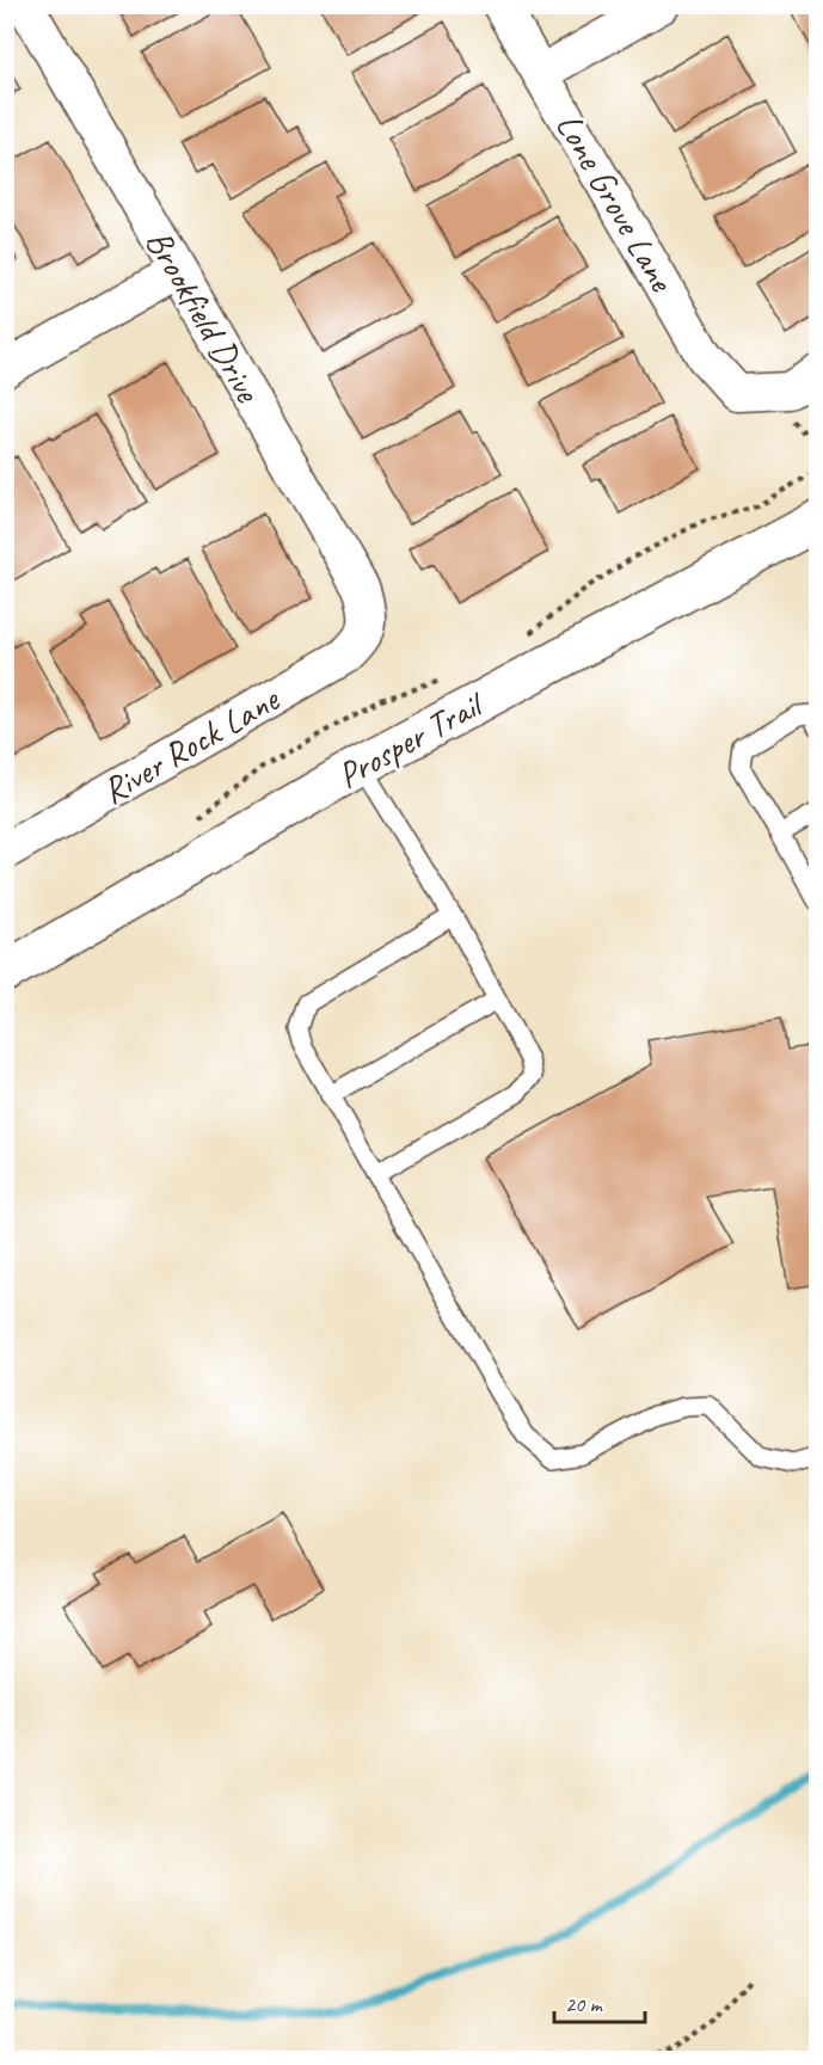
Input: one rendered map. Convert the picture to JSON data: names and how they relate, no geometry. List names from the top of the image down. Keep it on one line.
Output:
{"streets":{"street":["Lone Grove Lane","Brookfield Drive","Prosper Trail","River Rock Lane"]},"crossings":[["Brookfield Drive","River Rock Lane"]],"scale_bar":"20 m"}
